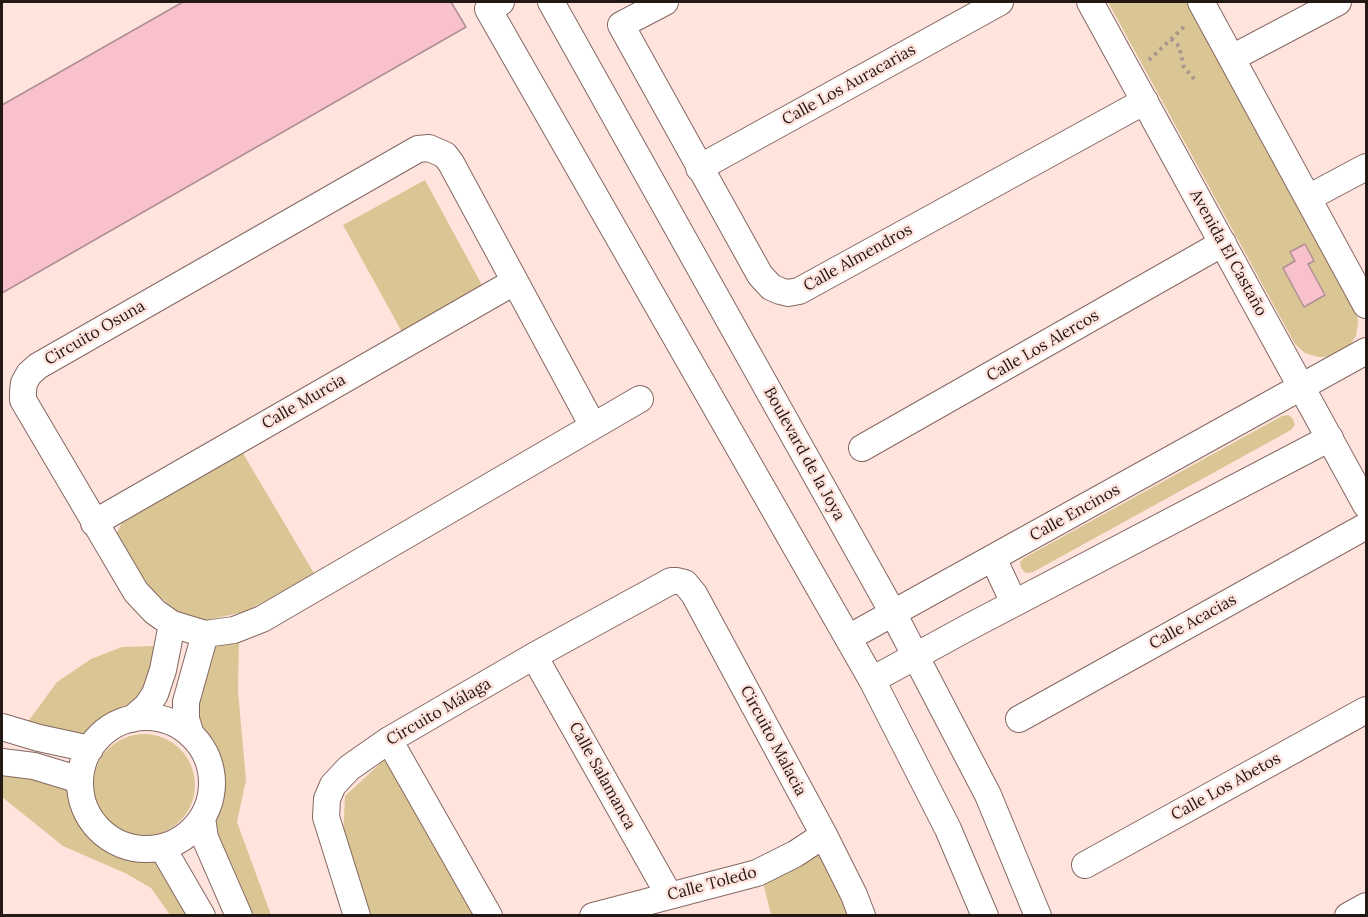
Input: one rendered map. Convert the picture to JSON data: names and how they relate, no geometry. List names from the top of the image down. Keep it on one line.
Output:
{"streets":{"street":["Calle Los Auracarias","Avenida El Castaño","Calle Almendros","Circuito Osuna","Calle Los Alercos","Calle Murcia","Boulevard de la Joya","Calle Encinos","Calle Acacias","Circuito Málaga","Circuito Malacia","Calle Salamanca","Calle Los Abetos","Calle Toledo"]},"crossings":[["Calle Los Auracarias","Calle Almendros"],["Avenida El Castaño","Calle Almendros"],["Avenida El Castaño","Calle Los Alercos"],["Avenida El Castaño","Calle Encinos"],["Circuito Osuna","Calle Murcia"],["Boulevard de la Joya","Calle Encinos"],["Circuito Málaga","Circuito Malacia"],["Circuito Málaga","Calle Salamanca"],["Circuito Malacia","Calle Toledo"],["Calle Salamanca","Calle Toledo"]]}
